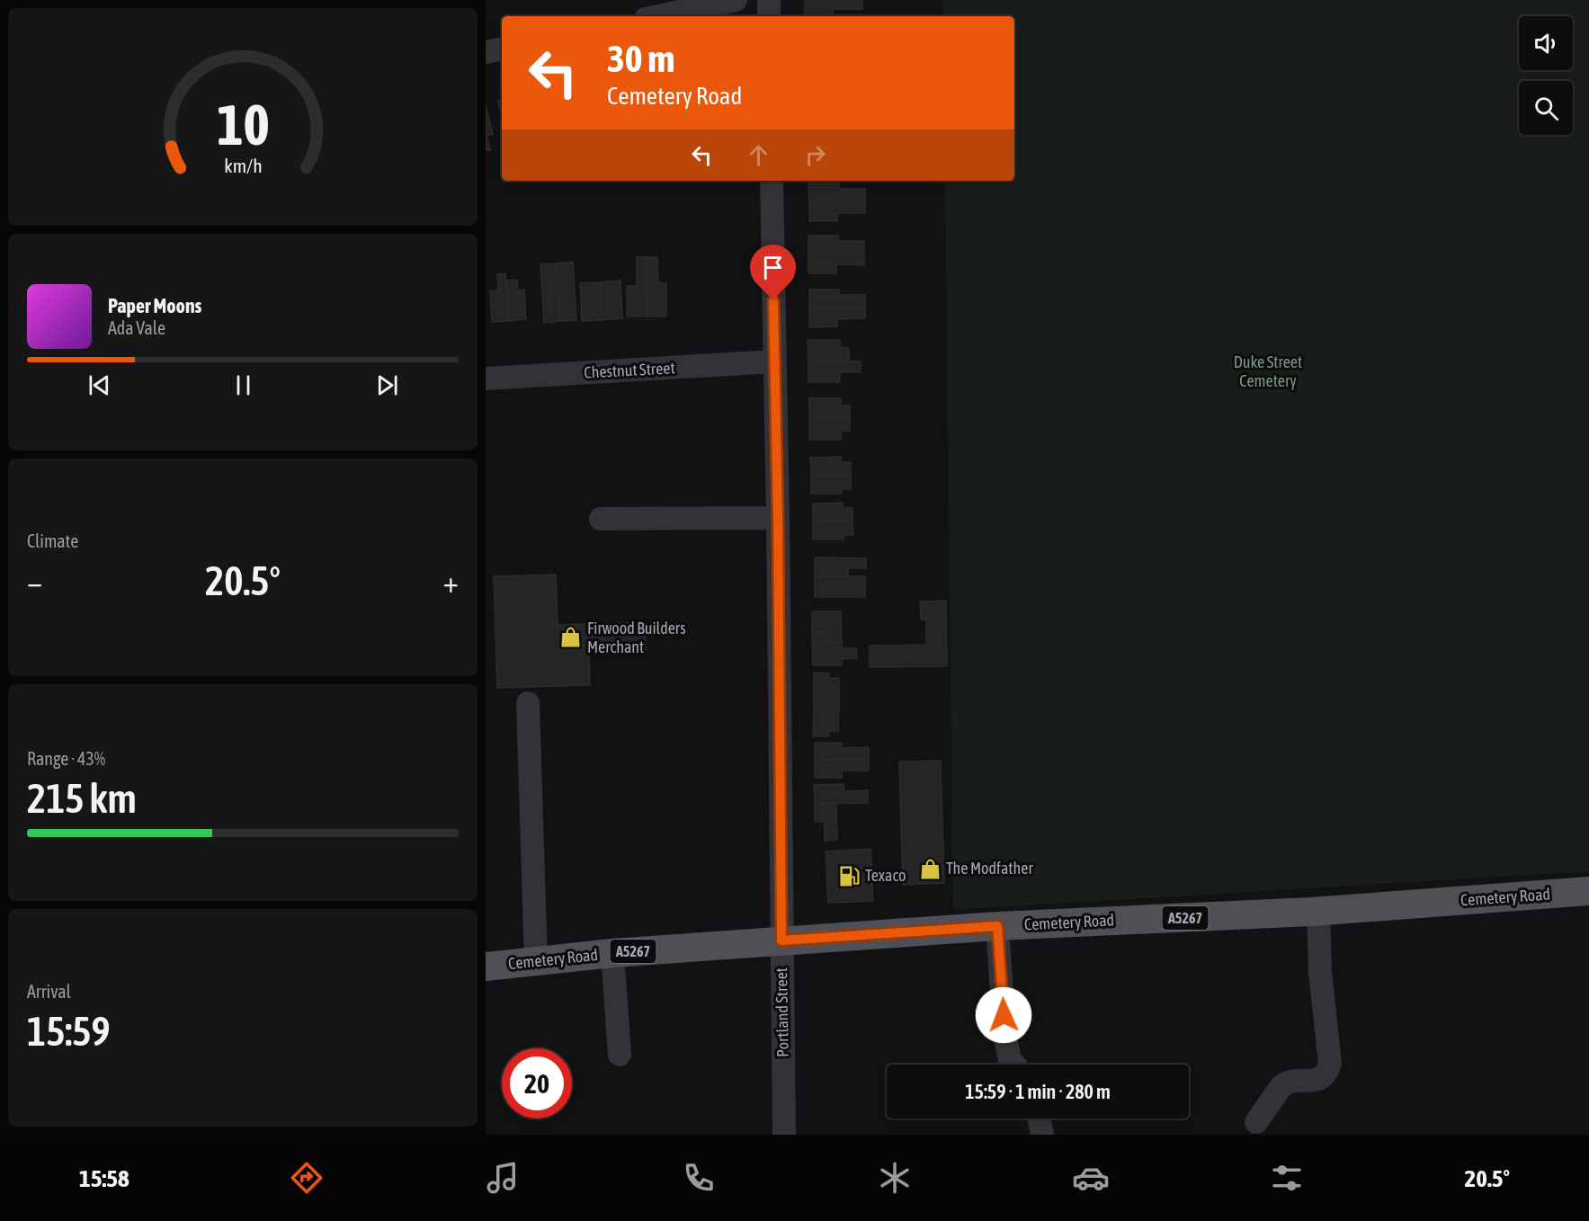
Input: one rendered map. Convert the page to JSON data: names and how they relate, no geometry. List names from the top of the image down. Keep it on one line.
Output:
{"streets":{"main road":["Cemetery Road","A5267"],"street":["Chestnut Street","Portland Street"]},"crossings":[["Chestnut Street","Portland Street"],["Cemetery Road","Portland Street"]],"parks":["Duke Street Cemetery"],"places":{"shop":["Firwood Builders Merchant","The Modfather"],"fuel station":["Texaco"]},"page":{"turn":["30 m","Cemetery Road"],"song":["Paper Moons","Ada Vale"],"tile":["Climate",["Range · 43%","215 km"],["Arrival","15:59"]],"heat":["−","20.5°","+"],"limit":"20","trip":"15:59 · 1 min · 280 m","tabs":["15:58","20.5°"],"gauge":["10","km/h"]}}
